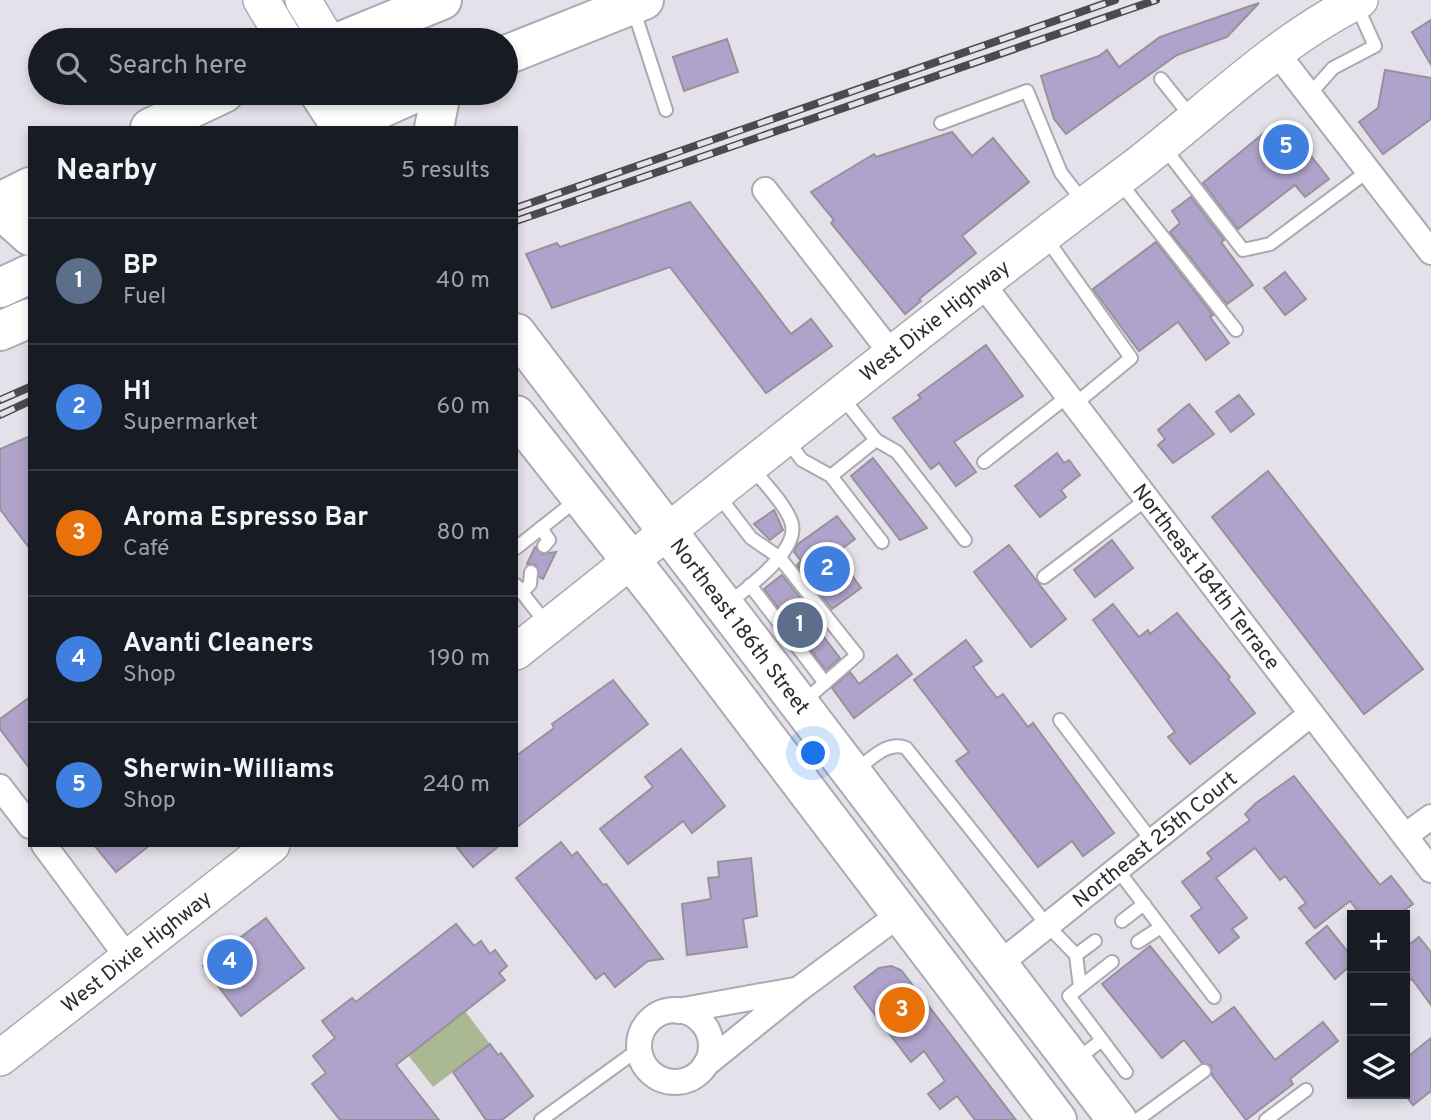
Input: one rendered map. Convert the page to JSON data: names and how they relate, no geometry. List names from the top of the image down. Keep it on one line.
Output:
{"streets":{"main road":["Northeast 186th Street"],"street":["West Dixie Highway","Northeast 184th Terrace","Northeast 25th Court"]},"crossings":[["West Dixie Highway","Northeast 184th Terrace"],["West Dixie Highway","Northeast 186th Street"],["Northeast 184th Terrace","Northeast 25th Court"],["Northeast 186th Street","Northeast 25th Court"]],"page":{"search":"Search here","pins":["5","2","1","4","3"],"heading":["Nearby","5 results"],"list":[{"mark":"1","name":"BP","note":"Fuel","value":"40 m"},{"mark":"2","name":"H1","note":"Supermarket","value":"60 m"},{"mark":"3","name":"Aroma Espresso Bar","note":"Café","value":"80 m"},{"mark":"4","name":"Avanti Cleaners","note":"Shop","value":"190 m"},{"mark":"5","name":"Sherwin-Williams","note":"Shop","value":"240 m"}],"map_buttons":["+","−"]}}
